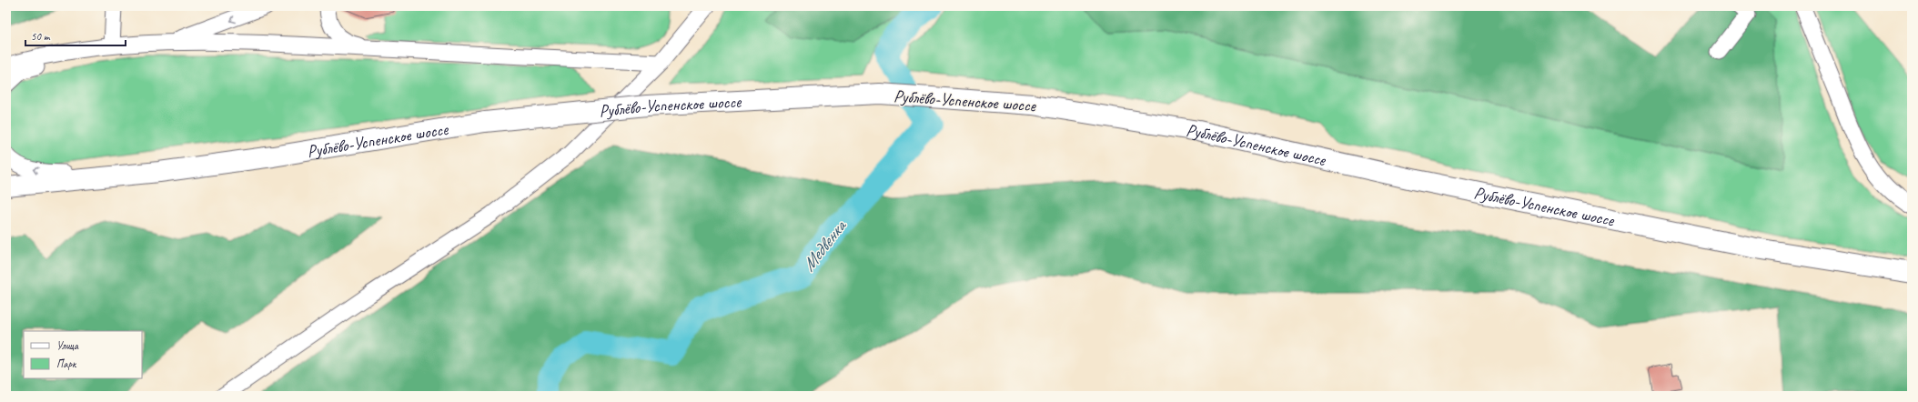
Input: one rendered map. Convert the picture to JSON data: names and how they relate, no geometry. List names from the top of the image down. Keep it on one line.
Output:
{"streets":{"main road":["Рублёво-Успенское шоссе"]},"water":["Медвенка"],"legend":["Улица","Парк"],"scale_bar":"50 m"}
